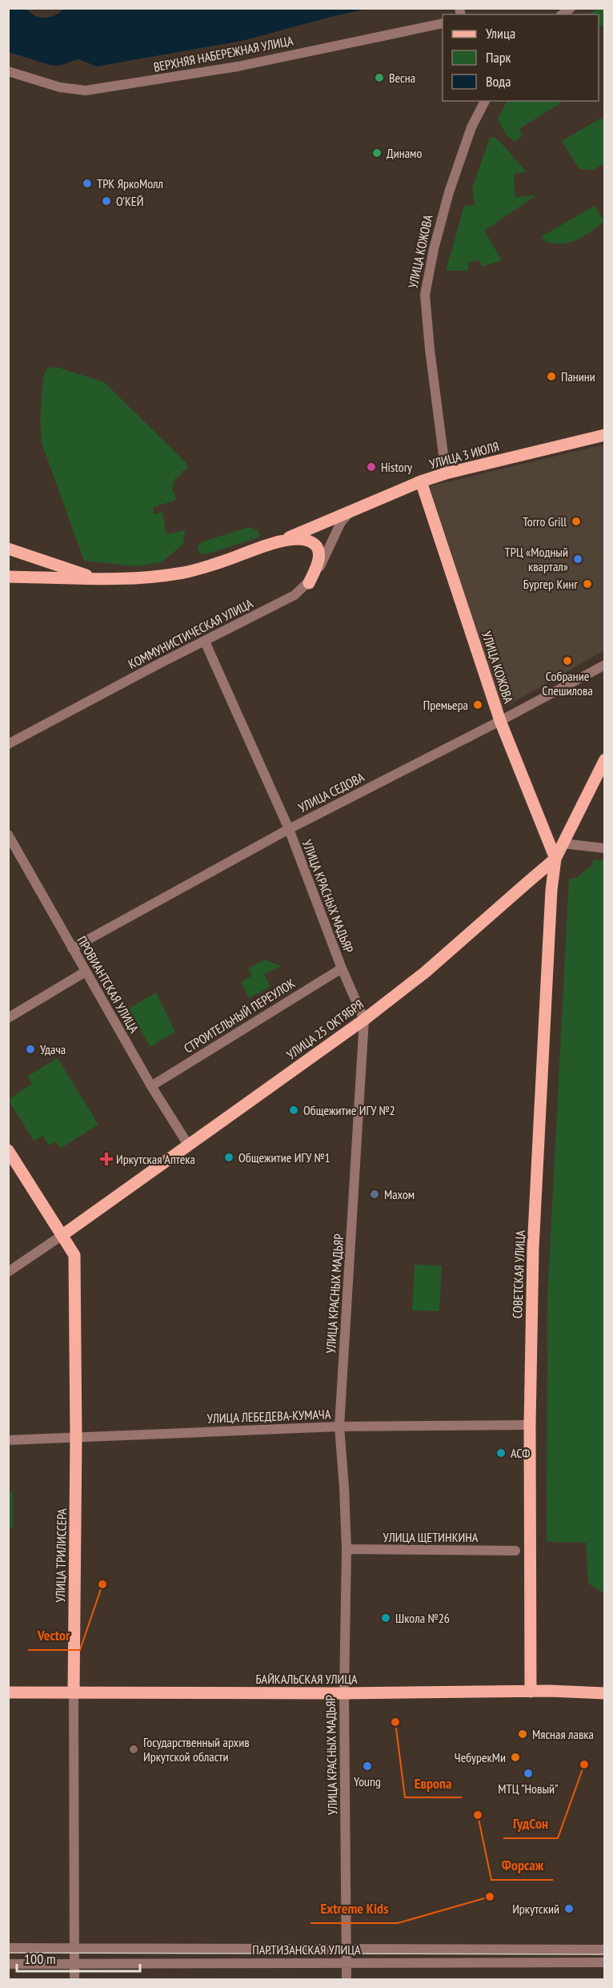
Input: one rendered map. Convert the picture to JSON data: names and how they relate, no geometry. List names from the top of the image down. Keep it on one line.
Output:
{"streets":{"main road":["УЛИЦА КОЖОВА","УЛИЦА 3 ИЮЛЯ","УЛИЦА 25 ОКТЯБРЯ","СОВЕТСКАЯ УЛИЦА","УЛИЦА ТРИЛИССЕРА","БАЙКАЛЬСКАЯ УЛИЦА"],"street":["ВЕРХНЯЯ НАБЕРЕЖНАЯ УЛИЦА","КОММУНИСТИЧЕСКАЯ УЛИЦА","УЛИЦА СЕДОВА","УЛИЦА КРАСНЫХ МАДЬЯР","ПРОВИАНТСКАЯ УЛИЦА","СТРОИТЕЛЬНЫЙ ПЕРЕУЛОК","УЛИЦА ЛЕБЕДЕВА-КУМАЧА","УЛИЦА ЩЕТИНКИНА","ПАРТИЗАНСКАЯ УЛИЦА"]},"crossings":[["УЛИЦА КОЖОВА","УЛИЦА 3 ИЮЛЯ"],["УЛИЦА КОЖОВА","УЛИЦА СЕДОВА"],["УЛИЦА КОЖОВА","УЛИЦА 25 ОКТЯБРЯ"],["УЛИЦА КОЖОВА","СОВЕТСКАЯ УЛИЦА"],["УЛИЦА 3 ИЮЛЯ","КОММУНИСТИЧЕСКАЯ УЛИЦА"],["КОММУНИСТИЧЕСКАЯ УЛИЦА","УЛИЦА КРАСНЫХ МАДЬЯР"],["УЛИЦА СЕДОВА","УЛИЦА КРАСНЫХ МАДЬЯР"],["УЛИЦА СЕДОВА","ПРОВИАНТСКАЯ УЛИЦА"],["УЛИЦА КРАСНЫХ МАДЬЯР","СТРОИТЕЛЬНЫЙ ПЕРЕУЛОК"],["УЛИЦА КРАСНЫХ МАДЬЯР","УЛИЦА 25 ОКТЯБРЯ"],["УЛИЦА КРАСНЫХ МАДЬЯР","УЛИЦА ЛЕБЕДЕВА-КУМАЧА"],["УЛИЦА КРАСНЫХ МАДЬЯР","УЛИЦА ЩЕТИНКИНА"],["УЛИЦА КРАСНЫХ МАДЬЯР","БАЙКАЛЬСКАЯ УЛИЦА"],["УЛИЦА КРАСНЫХ МАДЬЯР","ПАРТИЗАНСКАЯ УЛИЦА"],["ПРОВИАНТСКАЯ УЛИЦА","СТРОИТЕЛЬНЫЙ ПЕРЕУЛОК"],["ПРОВИАНТСКАЯ УЛИЦА","УЛИЦА 25 ОКТЯБРЯ"],["УЛИЦА 25 ОКТЯБРЯ","СОВЕТСКАЯ УЛИЦА"],["УЛИЦА 25 ОКТЯБРЯ","УЛИЦА ТРИЛИССЕРА"],["СОВЕТСКАЯ УЛИЦА","УЛИЦА ЛЕБЕДЕВА-КУМАЧА"],["СОВЕТСКАЯ УЛИЦА","БАЙКАЛЬСКАЯ УЛИЦА"],["УЛИЦА ЛЕБЕДЕВА-КУМАЧА","УЛИЦА ТРИЛИССЕРА"],["УЛИЦА ТРИЛИССЕРА","БАЙКАЛЬСКАЯ УЛИЦА"],["УЛИЦА ТРИЛИССЕРА","ПАРТИЗАНСКАЯ УЛИЦА"]],"places":{"other":["Весна","Динамо","ТРК ЯркоМолл","О’КЕЙ","Панини","History","Torro Grill","ТРЦ «Модный квартал»","Бургер Кинг","Собрание Спешилова","Премьера","Удача","Общежитие ИГУ №2","Общежитие ИГУ №1","Махом","АСФ","Vector","Школа №26","Европа","Мясная лавка","Государственный архив Иркутской области","ЧебурекМи","ГудСон","Young","МТЦ \"Новый\"","Форсаж","Extreme Kids","Иркутский"],"health":["Иркутская Аптека"]},"legend":["Улица","Парк","Вода"],"scale_bar":"100 m"}
